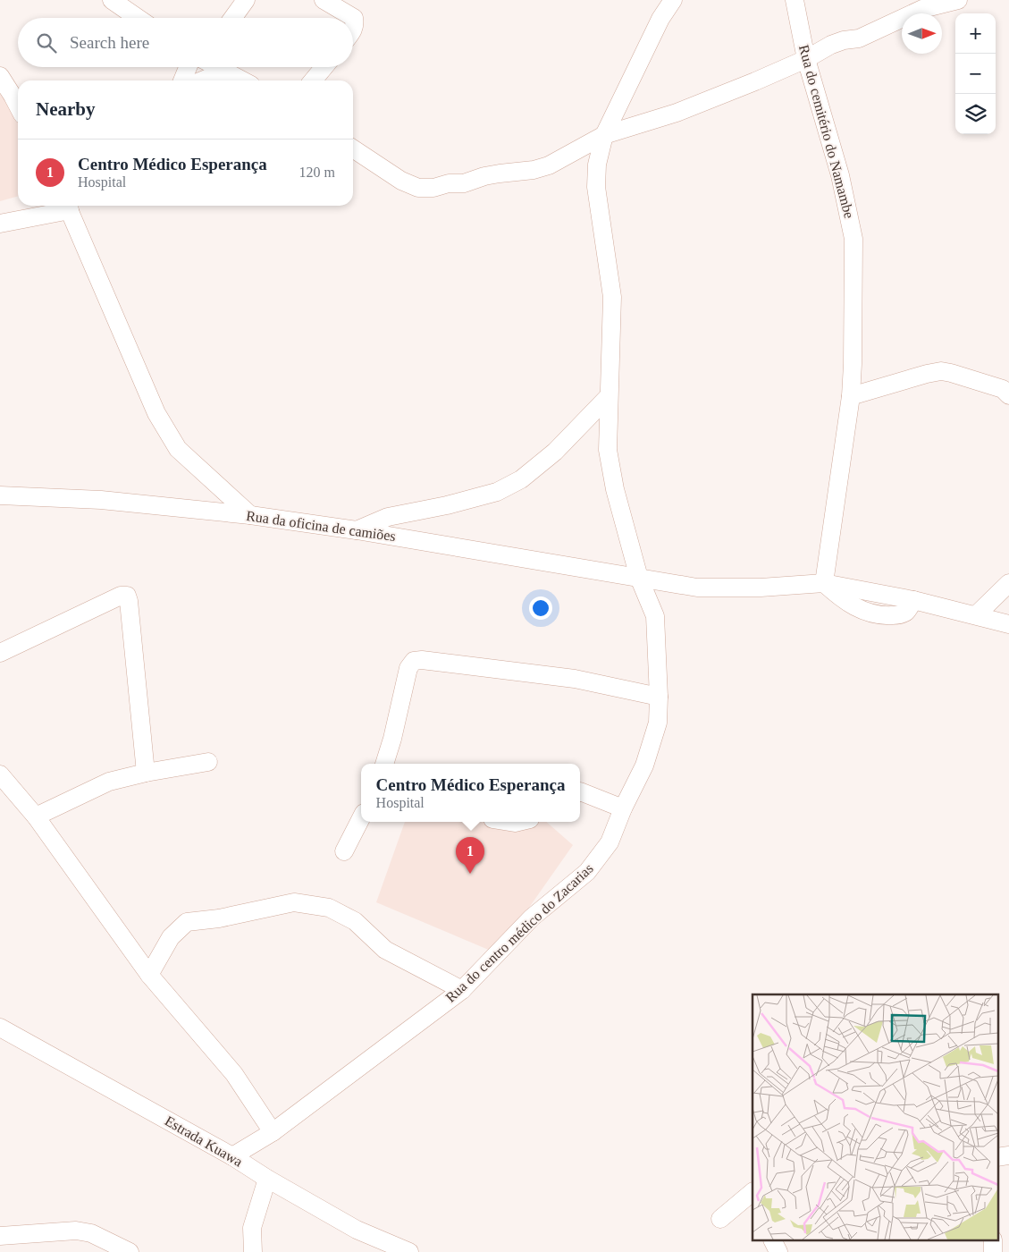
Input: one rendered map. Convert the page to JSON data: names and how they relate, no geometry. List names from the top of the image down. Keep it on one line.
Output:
{"streets":{"street":["Rua do cemitério do Namambe","Rua da oficina de camiões","Rua do centro médico do Zacarias","Estrada Kuawa"]},"crossings":[["Rua do cemitério do Namambe","Rua da oficina de camiões"],["Rua da oficina de camiões","Rua do centro médico do Zacarias"],["Rua do centro médico do Zacarias","Estrada Kuawa"]],"north":"right","page":{"map_buttons":["+","−"],"search":"Search here","heading":"Nearby","list":[{"mark":"1","name":"Centro Médico Esperança","note":"Hospital","value":"120 m"}],"popup":["Centro Médico Esperança","Hospital"],"pins":"1"}}
